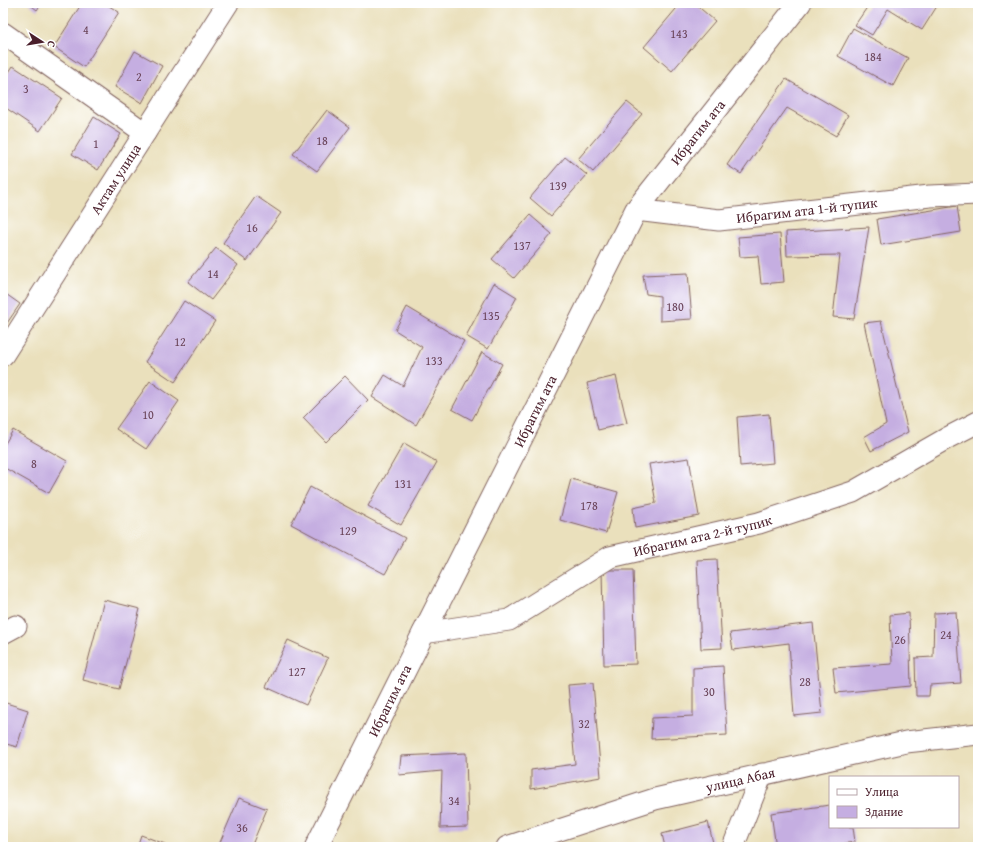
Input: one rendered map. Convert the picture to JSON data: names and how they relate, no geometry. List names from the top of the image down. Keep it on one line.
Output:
{"streets":{"street":["Ибрагим ата","Актам улица","Ибрагим ата 1-й тупик","Ибрагим ата 2-й тупик","улица Абая"]},"crossings":[["Ибрагим ата","Ибрагим ата 1-й тупик"],["Ибрагим ата","Ибрагим ата 2-й тупик"]],"house_numbers":["4","143","184","2","3","18","1","139","16","137","14","180","135","12","133","10","8","131","178","129","24","26","127","28","30","32","34","36"],"legend":["Улица","Здание"],"north":"right"}
